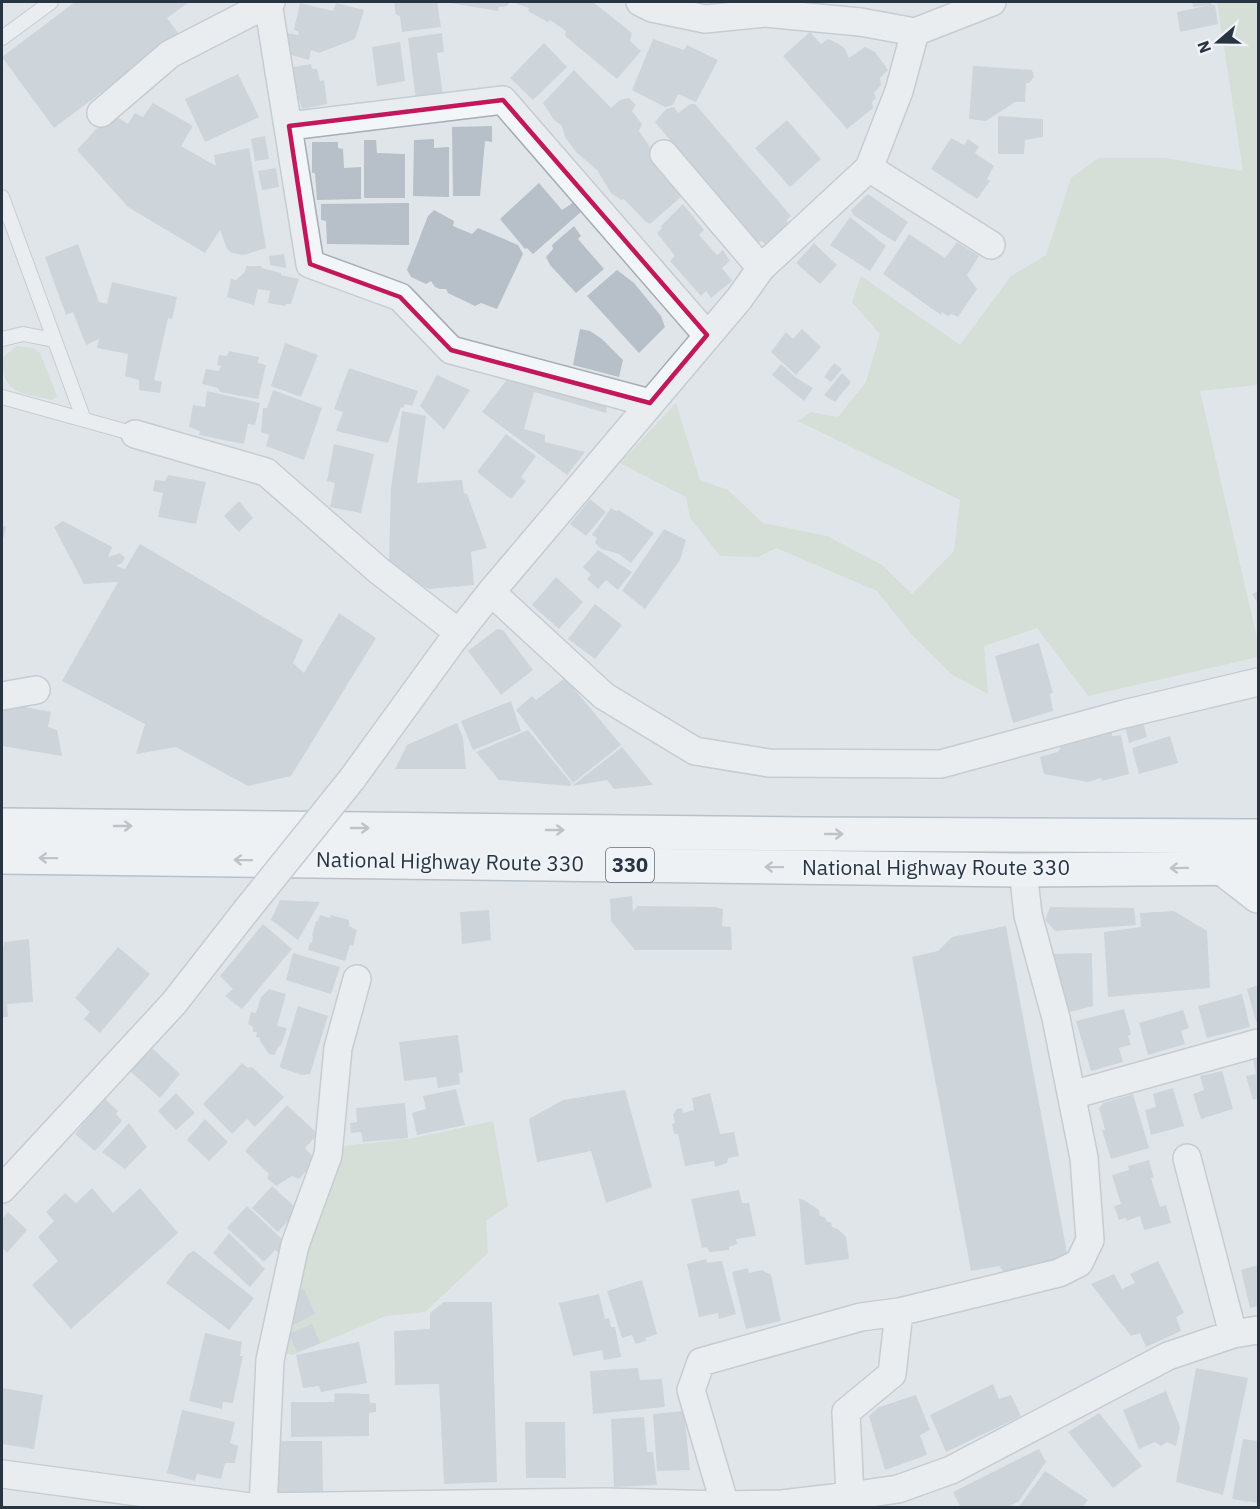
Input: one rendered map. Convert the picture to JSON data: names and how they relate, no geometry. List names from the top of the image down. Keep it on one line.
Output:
{"streets":{"main road":["National Highway Route 330","330"]},"north":"left"}
